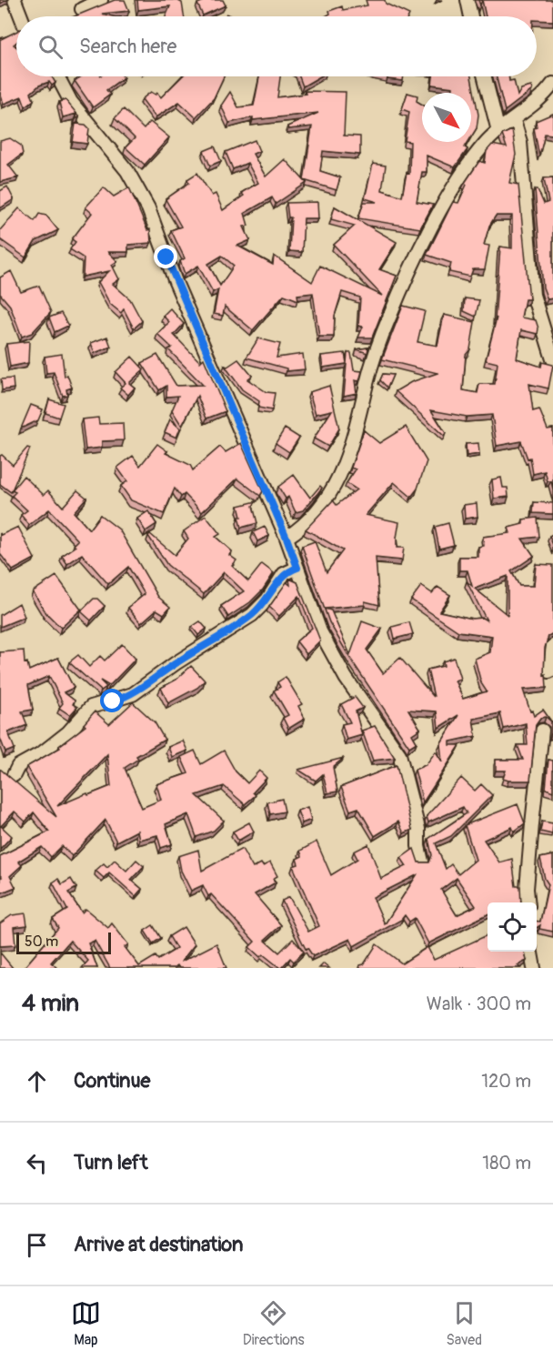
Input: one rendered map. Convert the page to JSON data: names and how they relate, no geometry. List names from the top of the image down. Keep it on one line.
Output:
{"scale_bar":"50 m","north":"bottom right","page":{"search":"Search here","scale":"50 m","heading":["4 min","Walk · 300 m"],"list":[["Continue","120 m"],["Turn left","180 m"],"Arrive at destination"],"nav":["Map","Directions","Saved"]}}
